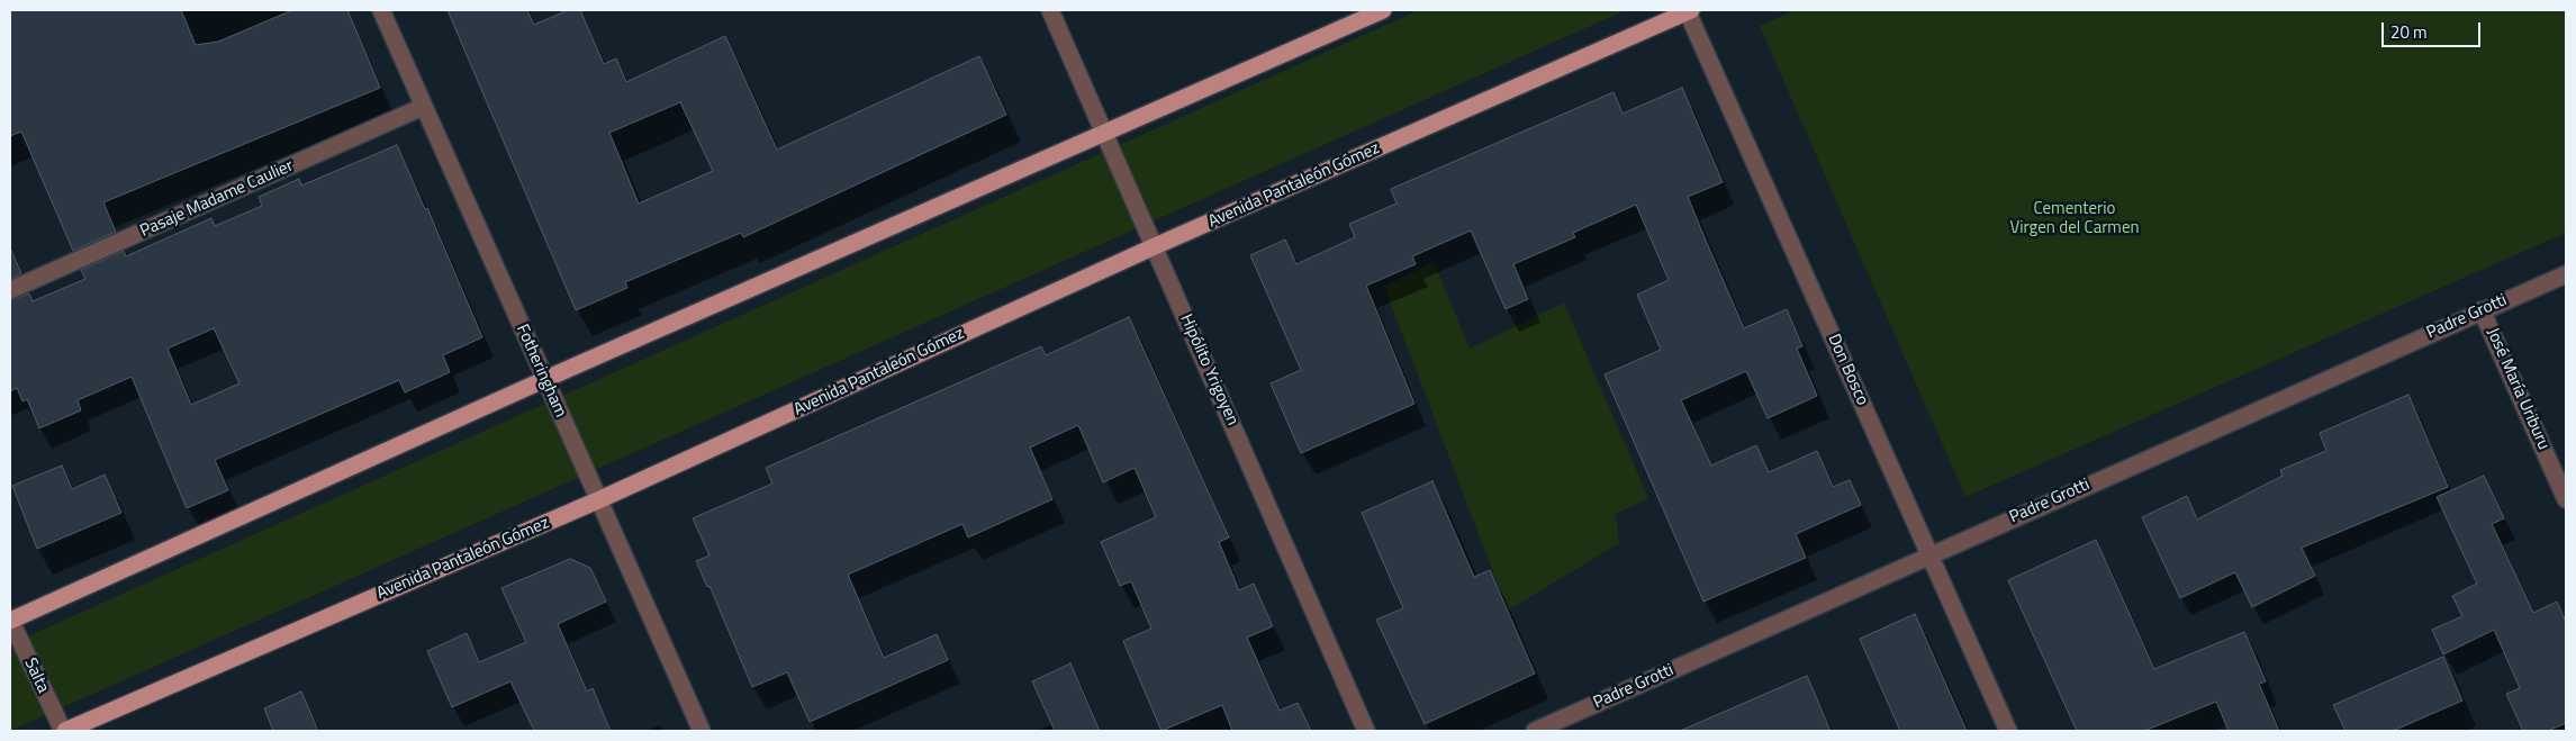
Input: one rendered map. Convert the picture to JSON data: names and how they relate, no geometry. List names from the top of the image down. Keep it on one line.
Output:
{"streets":{"main road":["Avenida Pantaleón Gómez"],"street":["Pasaje Madame Caulier","Padre Grotti","Hipólito Yrigoyen","Don Bosco","Fotheringham","José María Uriburu","Salta"]},"crossings":[["Avenida Pantaleón Gómez","Hipólito Yrigoyen"],["Avenida Pantaleón Gómez","Don Bosco"],["Avenida Pantaleón Gómez","Fotheringham"],["Avenida Pantaleón Gómez","Salta"],["Pasaje Madame Caulier","Fotheringham"],["Padre Grotti","Don Bosco"],["Padre Grotti","José María Uriburu"]],"parks":["Cementerio Virgen del Carmen"],"scale_bar":"20 m"}
